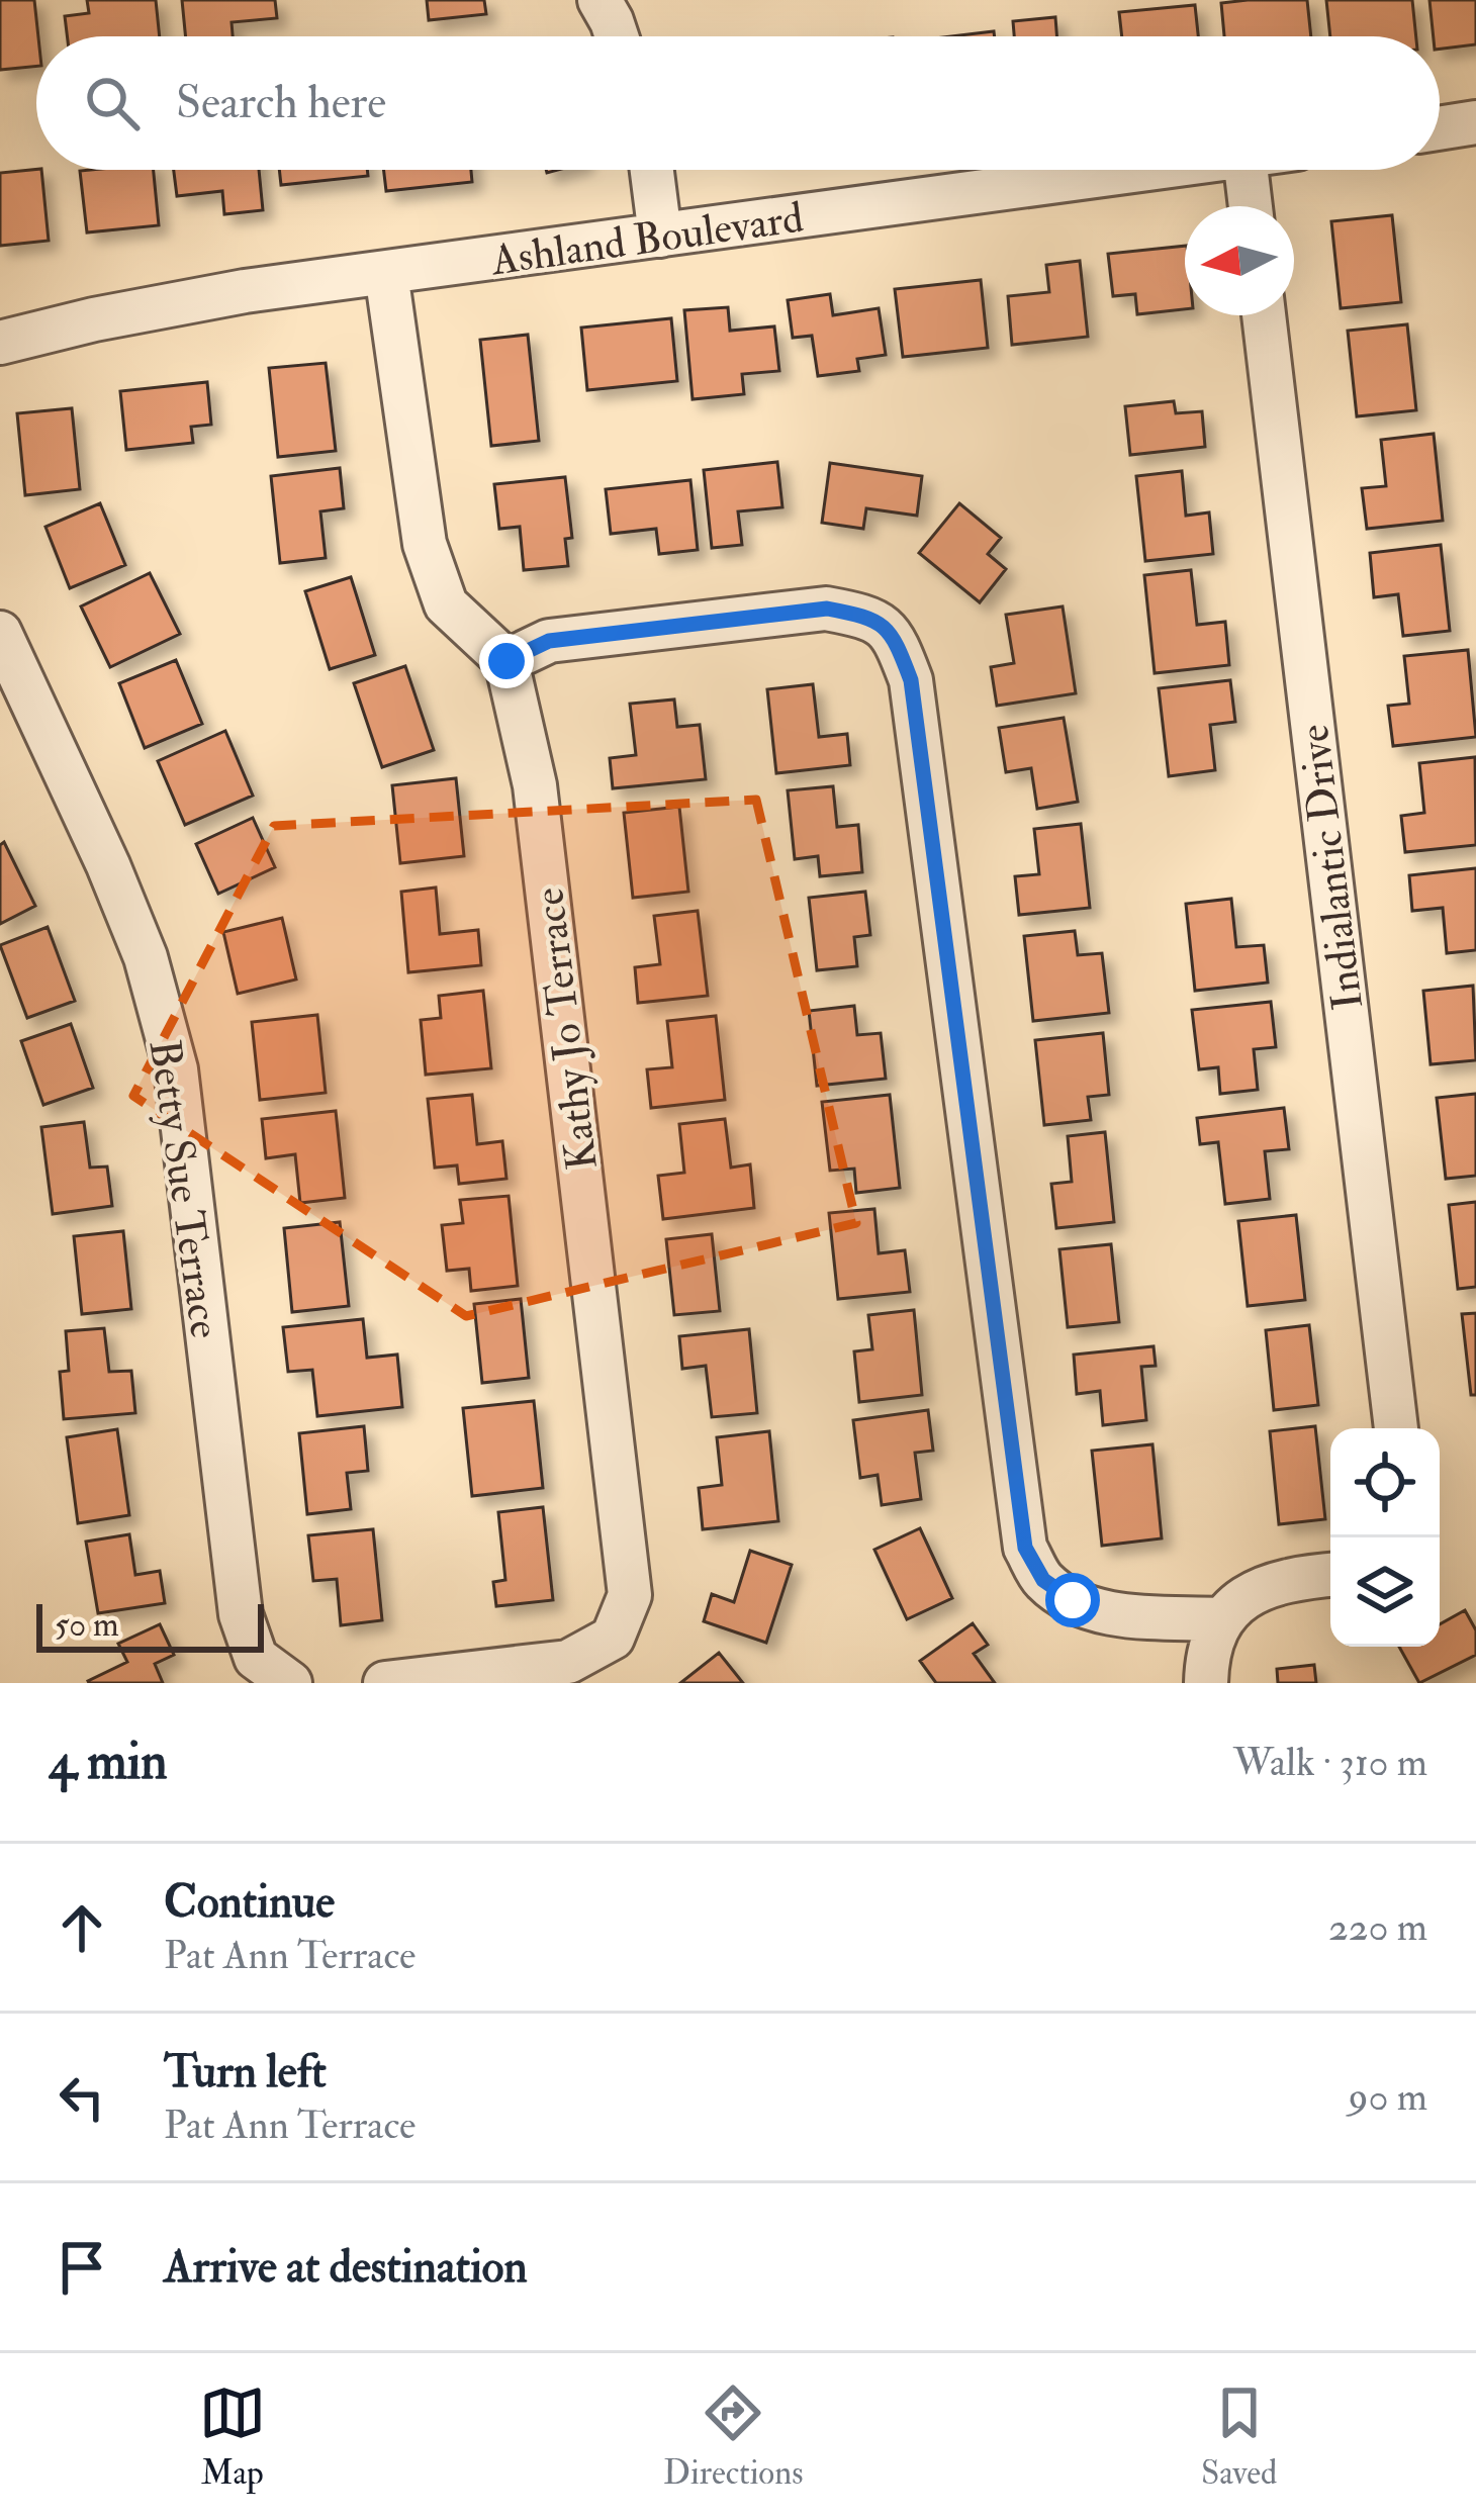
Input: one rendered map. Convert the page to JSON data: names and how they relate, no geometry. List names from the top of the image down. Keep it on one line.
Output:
{"streets":{"street":["Ashland Boulevard","Indialantic Drive","Kathy Jo Terrace","Betty Sue Terrace"]},"scale_bar":"50 m","north":"left","page":{"search":"Search here","scale":"50 m","heading":["4 min","Walk · 310 m"],"list":[["Continue","Pat Ann Terrace","220 m"],["Turn left","Pat Ann Terrace","90 m"],"Arrive at destination"],"nav":["Map","Directions","Saved"]}}
